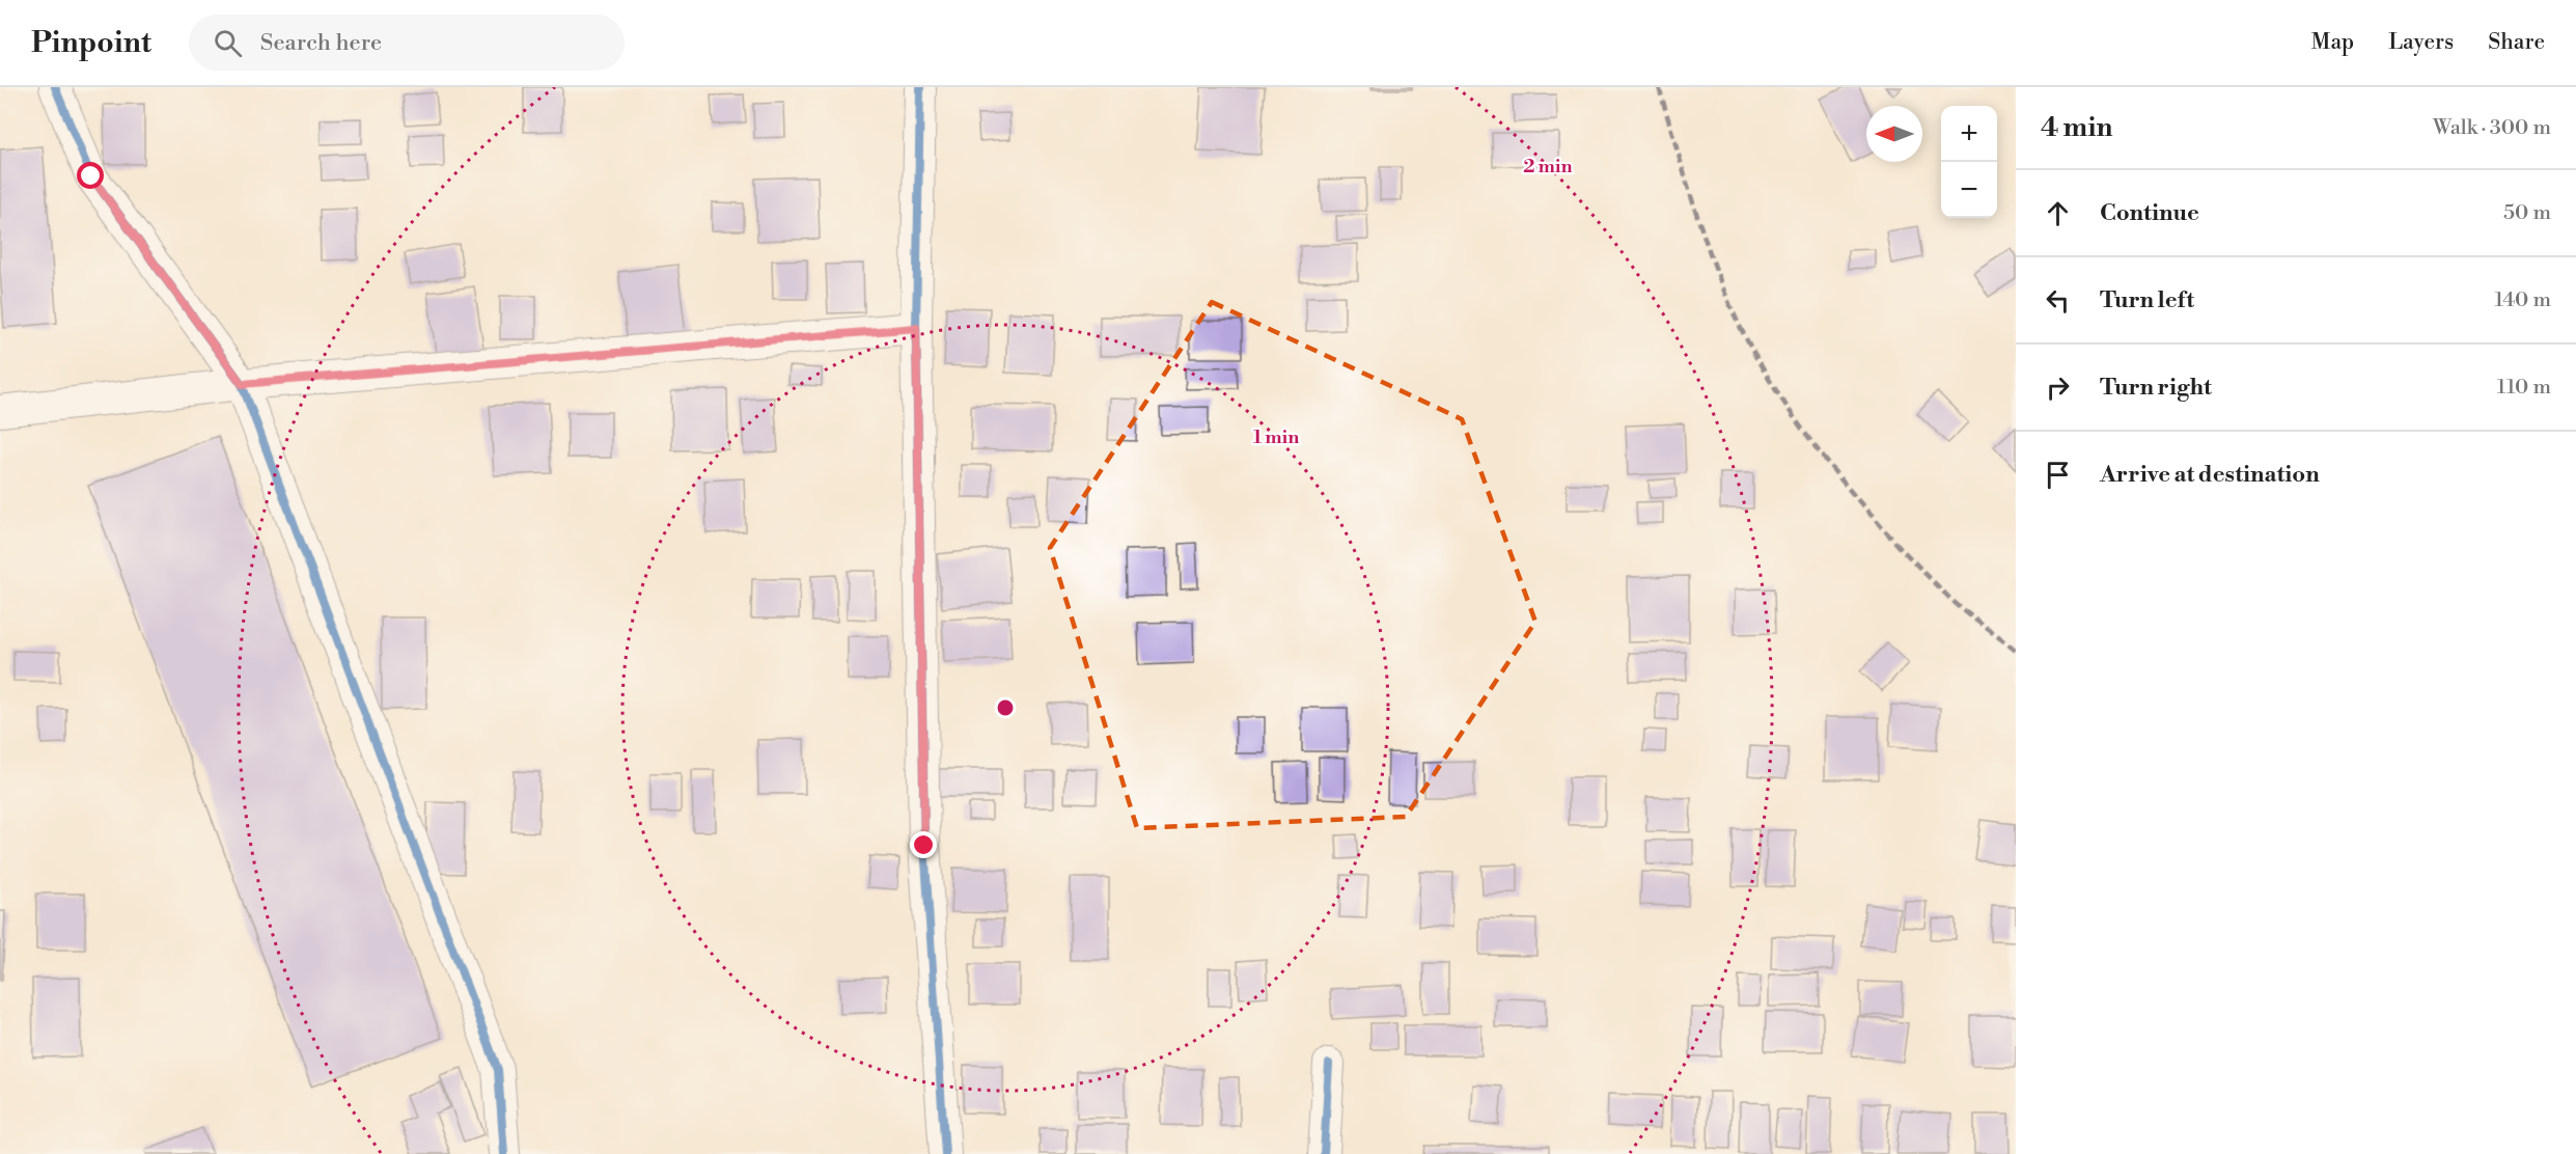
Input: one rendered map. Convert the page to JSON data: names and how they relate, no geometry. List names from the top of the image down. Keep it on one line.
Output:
{"north":"left","page":{"header":"Pinpoint","search":"Search here","nav":["Map","Layers","Share"],"heading":["4 min","Walk · 300 m"],"map_buttons":["+","−"],"list":[["Continue","50 m"],["Turn left","140 m"],["Turn right","110 m"],"Arrive at destination"]},"rings":["2 min","1 min"]}
